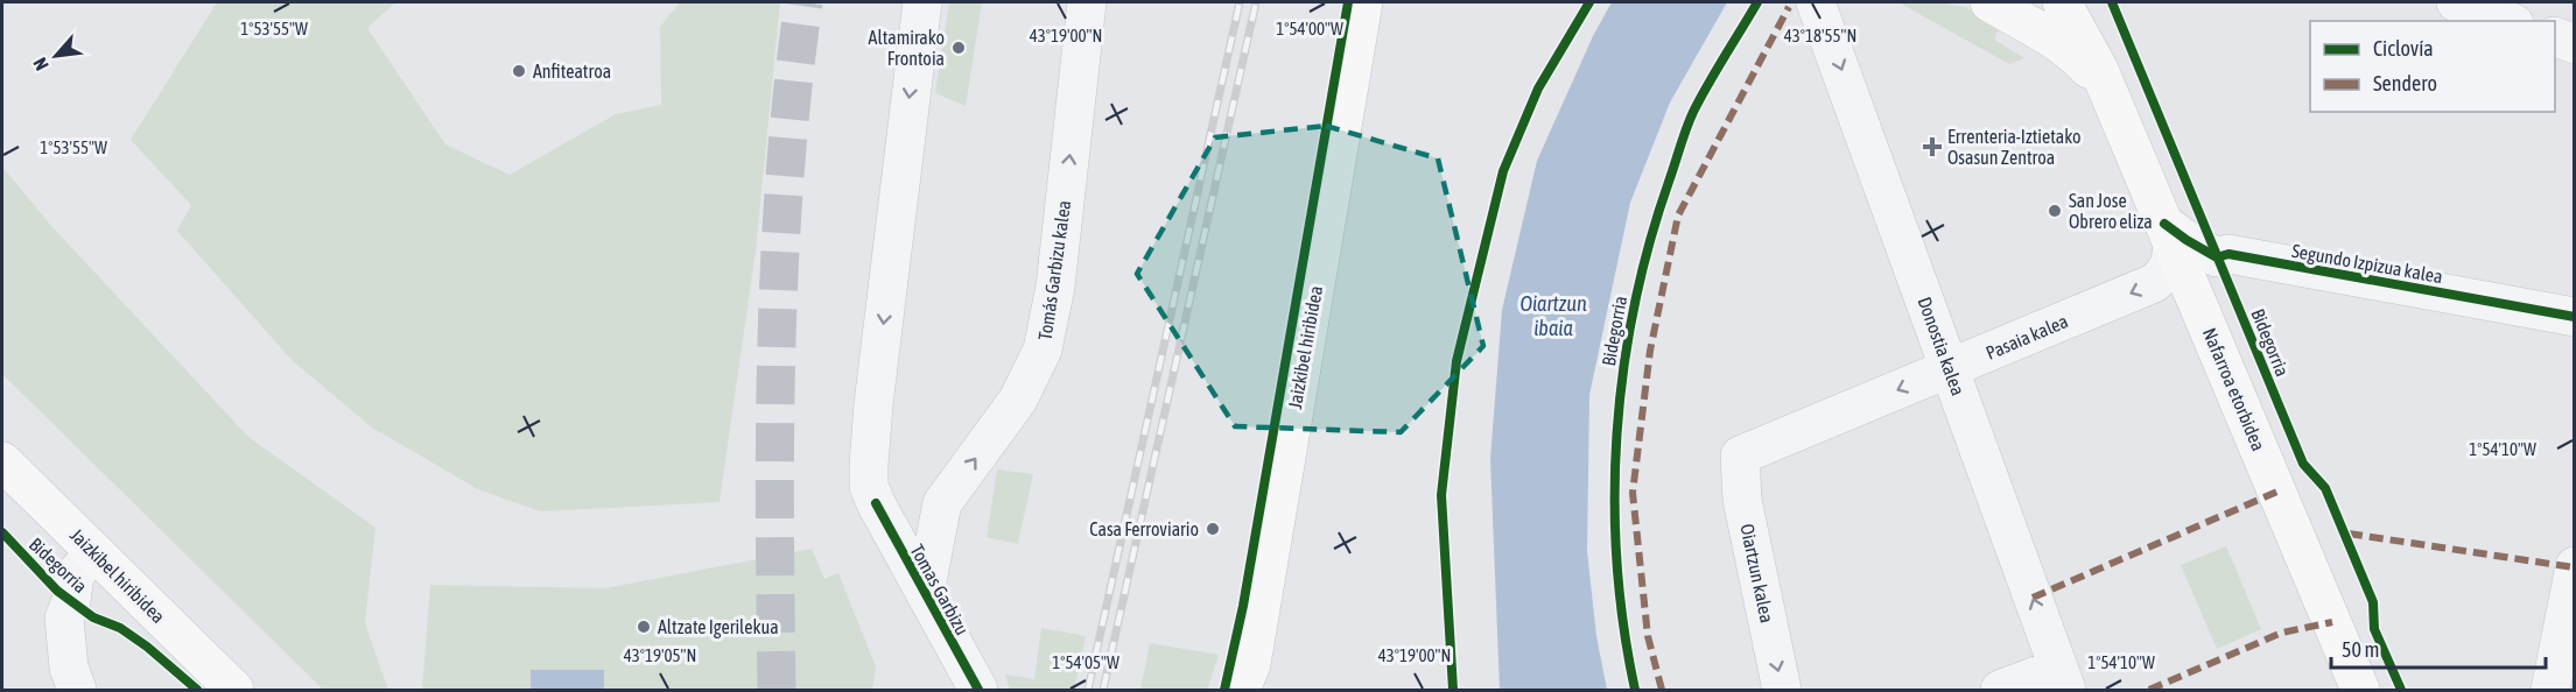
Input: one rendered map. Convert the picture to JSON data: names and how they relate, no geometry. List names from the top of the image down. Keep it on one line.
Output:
{"streets":{"main road":["Jaizkibel hiribidea","Nafarroa etorbidea"],"street":["Segundo Izpizua kalea","Tomás Garbizu kalea","Pasaia kalea","Donostia kalea","Oiartzun kalea","Tomas Garbizu"],"cycle path":["Bidegorria"]},"crossings":[["Segundo Izpizua kalea","Pasaia kalea"],["Segundo Izpizua kalea","Nafarroa etorbidea"],["Tomás Garbizu kalea","Tomas Garbizu"],["Pasaia kalea","Donostia kalea"],["Pasaia kalea","Nafarroa etorbidea"],["Pasaia kalea","Oiartzun kalea"]],"one_way":["Pasaia kalea","Oiartzun kalea"],"water":["Oiartzun ibaia"],"places":{"other":["Altamirako Frontoia","Anfiteatroa","San Jose Obrero eliza","Casa Ferroviario","Altzate Igerilekua"],"health":["Errenteria-Iztietako Osasun Zentroa"]},"legend":["Ciclovía","Sendero"],"scale_bar":"50 m","north":"bottom left","coordinates":["1°53'55\"W","1°54'00\"W","43°18'55\"N","43°19'00\"N","1°54'10\"W","43°19'05\"N","1°54'05\"W"]}
